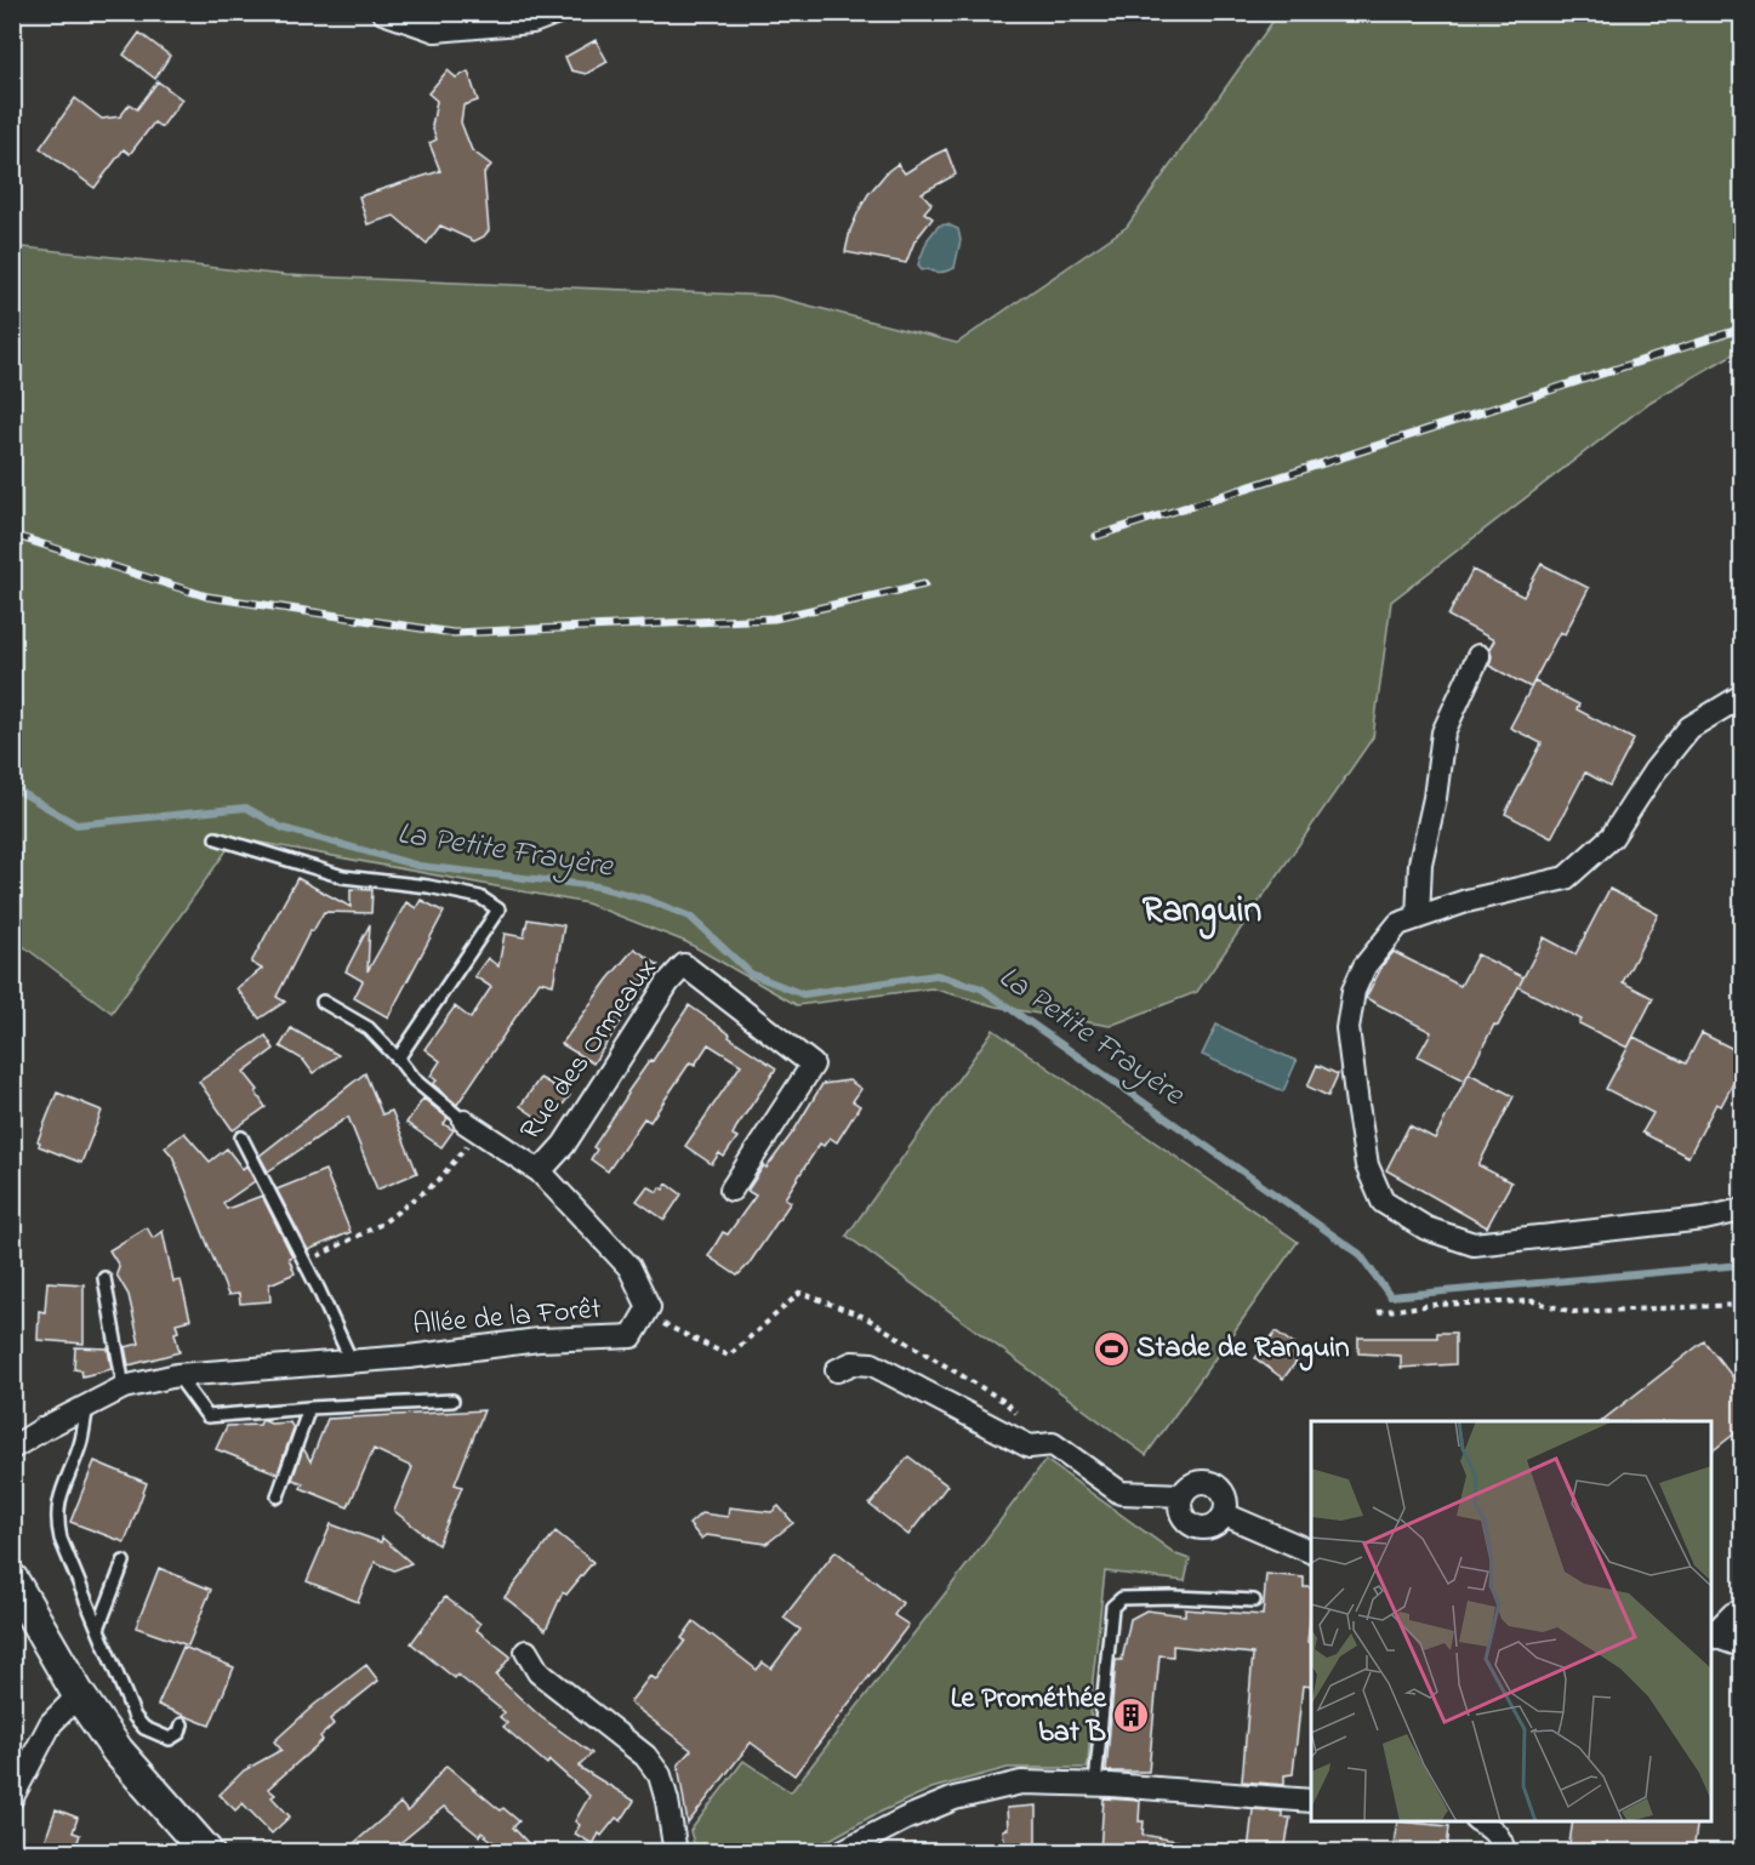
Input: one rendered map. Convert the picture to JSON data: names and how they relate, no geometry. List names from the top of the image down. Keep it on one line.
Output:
{"streets":{"street":["Rue des Ormeaux","Allée de la Forêt"]},"crossings":[["Rue des Ormeaux","Allée de la Forêt"]],"districts":["Ranguin"],"water":["La Petite Frayère"],"places":{"sports":["Stade de Ranguin"],"building":["Le Prométhée bat B"]}}
